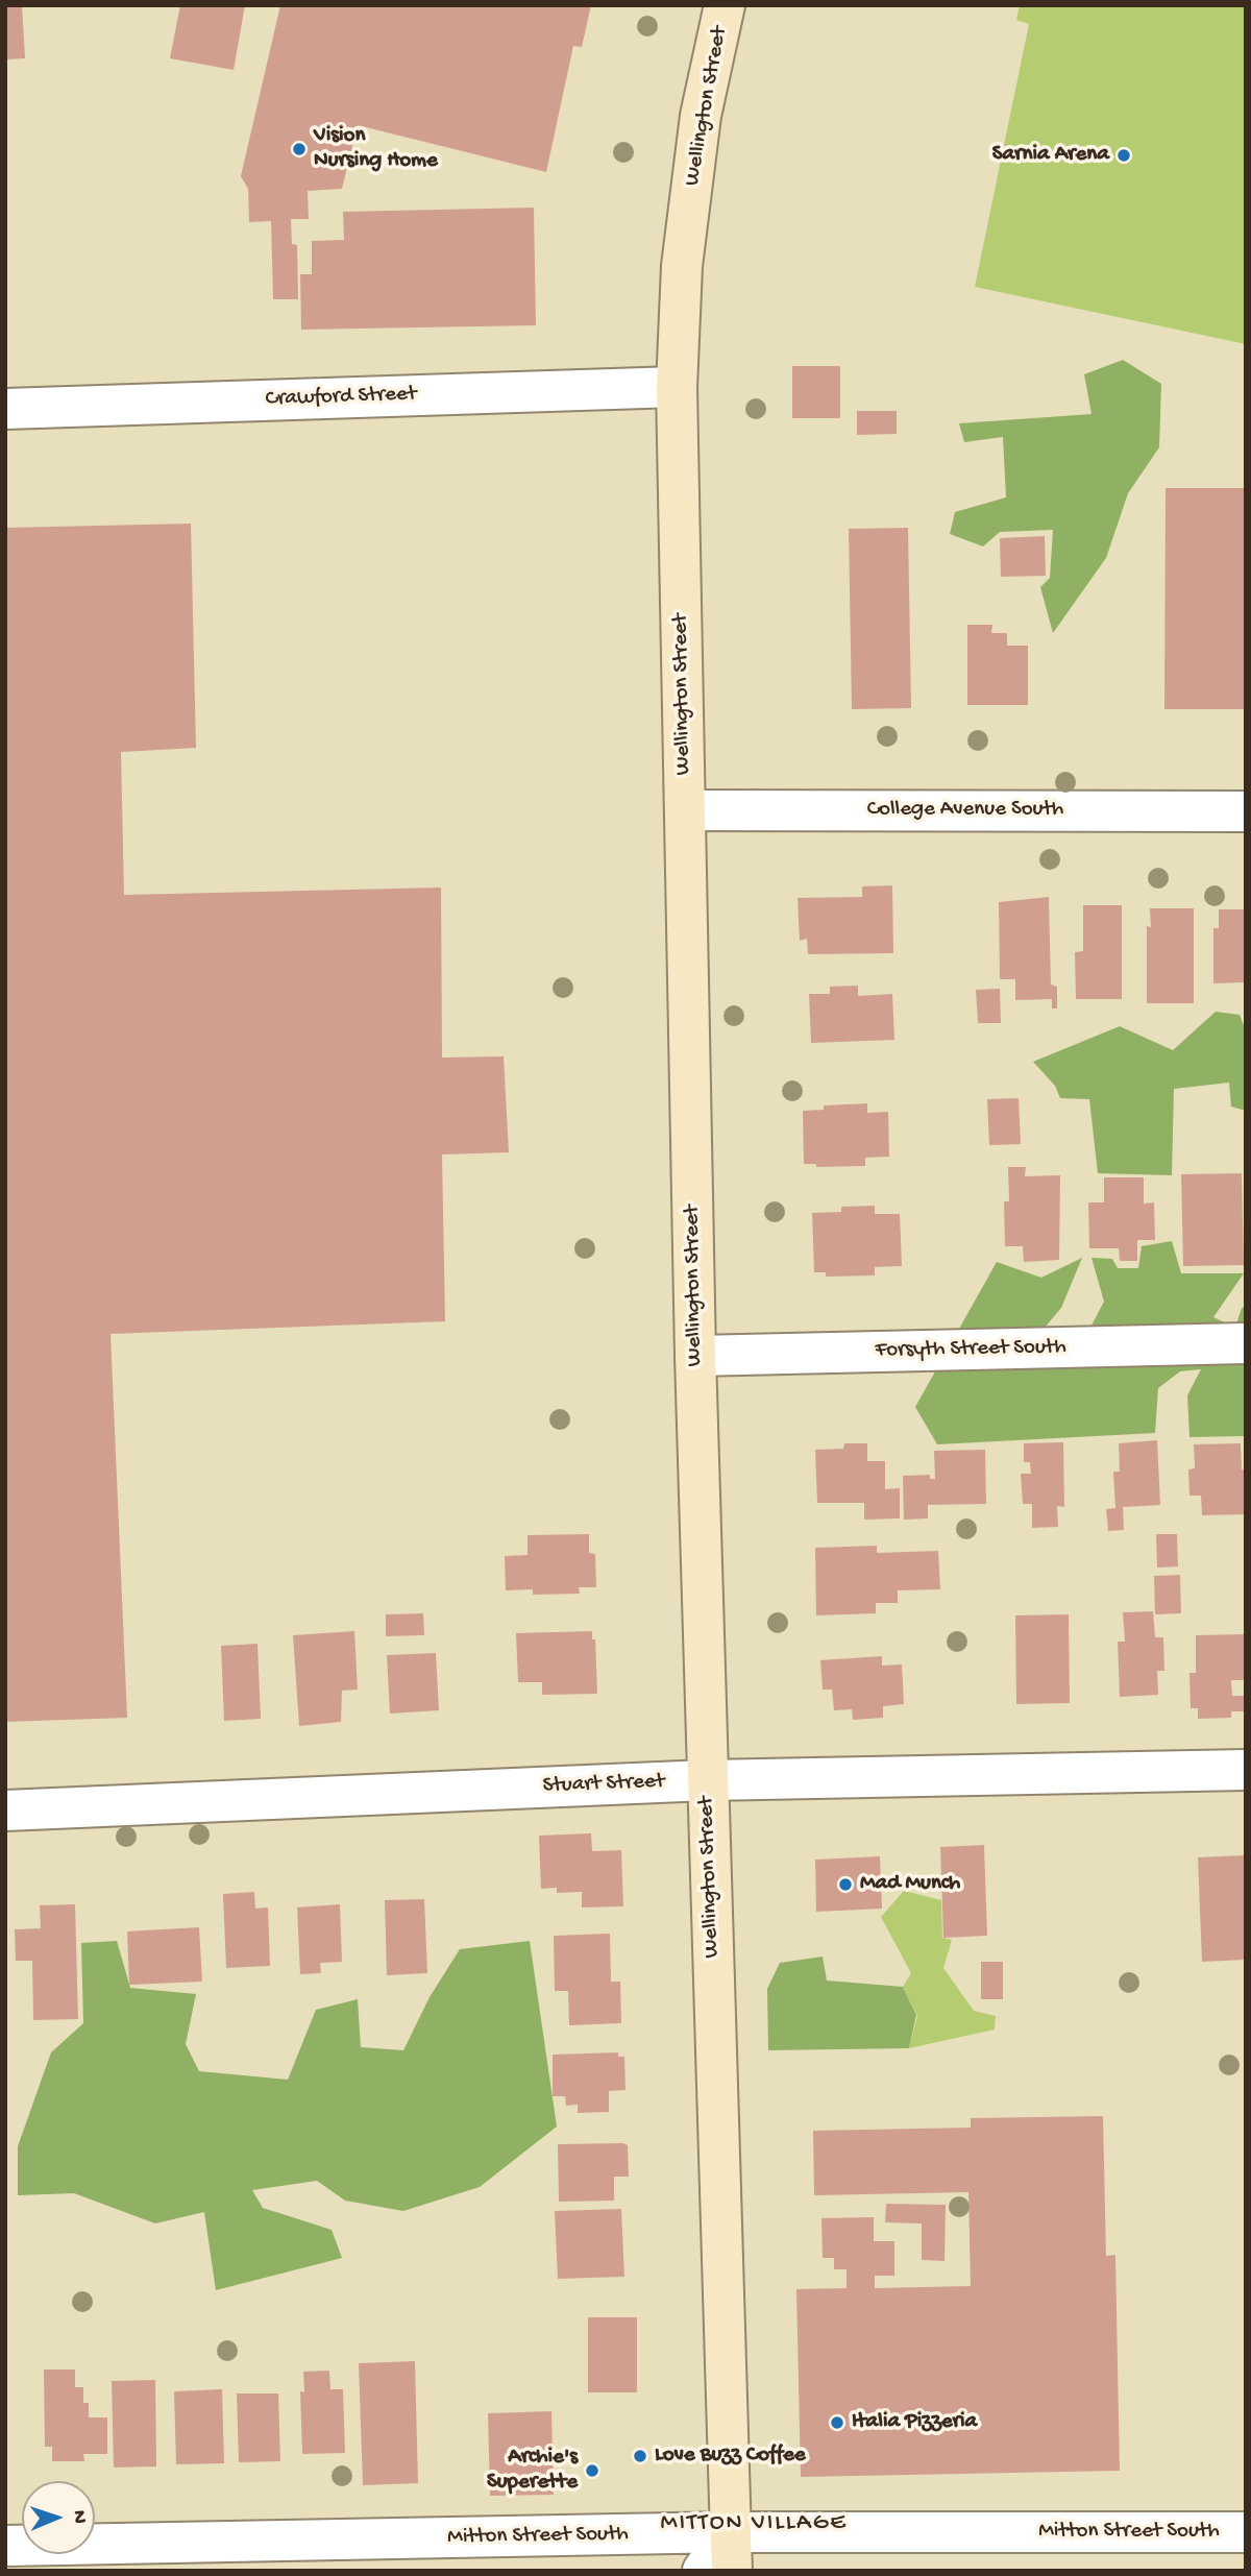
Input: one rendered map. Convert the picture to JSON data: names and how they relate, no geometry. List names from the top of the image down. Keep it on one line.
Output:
{"streets":{"main road":["Wellington Street"],"street":["Crawford Street","College Avenue South","Forsyth Street South","Stuart Street","Mitton Street South"]},"crossings":[["Wellington Street","Crawford Street"],["Wellington Street","College Avenue South"],["Wellington Street","Forsyth Street South"],["Wellington Street","Stuart Street"],["Wellington Street","Mitton Street South"]],"districts":["MITTON VILLAGE"],"places":["Vision Nursing Home","Sarnia Arena","Mad Munch","Italia Pizzeria","Love Buzz Coffee","Archie's Superette"],"north":"right"}
